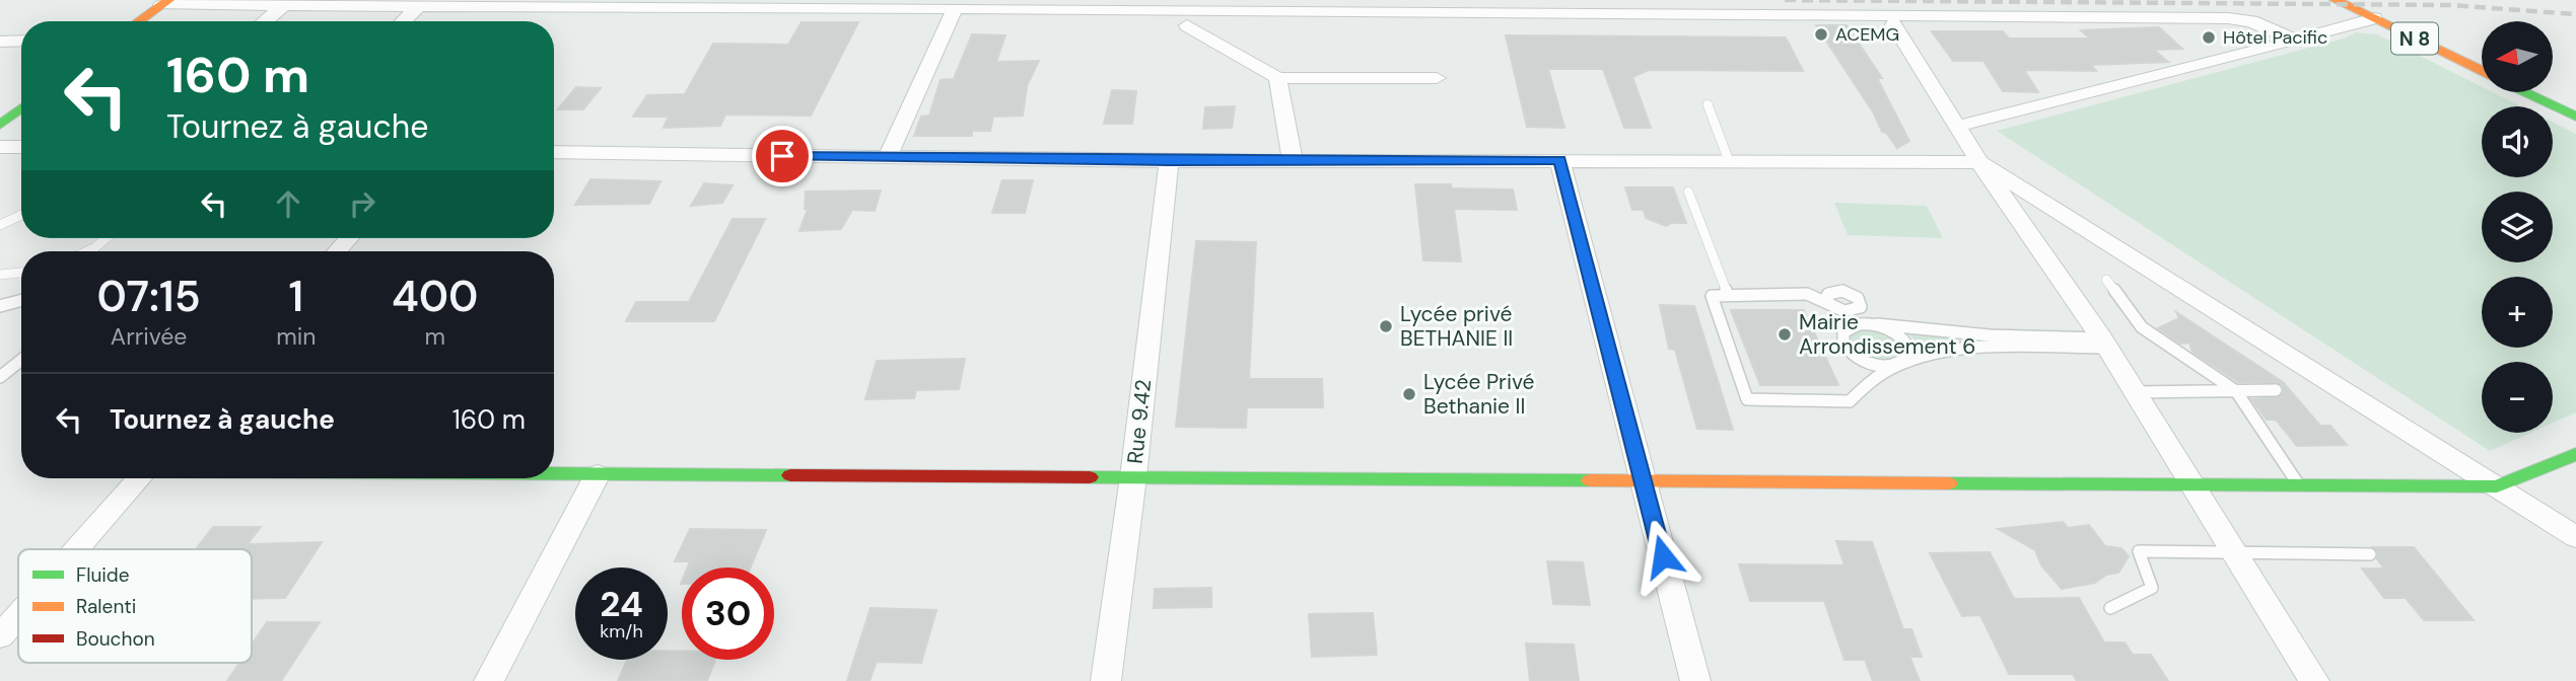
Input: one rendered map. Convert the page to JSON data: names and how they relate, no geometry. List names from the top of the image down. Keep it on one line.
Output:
{"streets":{"main road":["N 8"],"street":["Rue 9.42"]},"places":["ACEMG","Hôtel Pacific","Lycée privé BETHANIE II","Mairie Arrondissement 6","Lycée Privé Bethanie II"],"legend":["Fluide","Ralenti","Bouchon"],"north":"left","page":{"map_buttons":["+","−"],"turn":["160 m","Tournez à gauche"],"eta":["07:15","Arrivée","1","min","400","m"],"list":[{"name":"Tournez à gauche","value":"160 m"}],"speed":"24 km/h","limit":"30"}}
